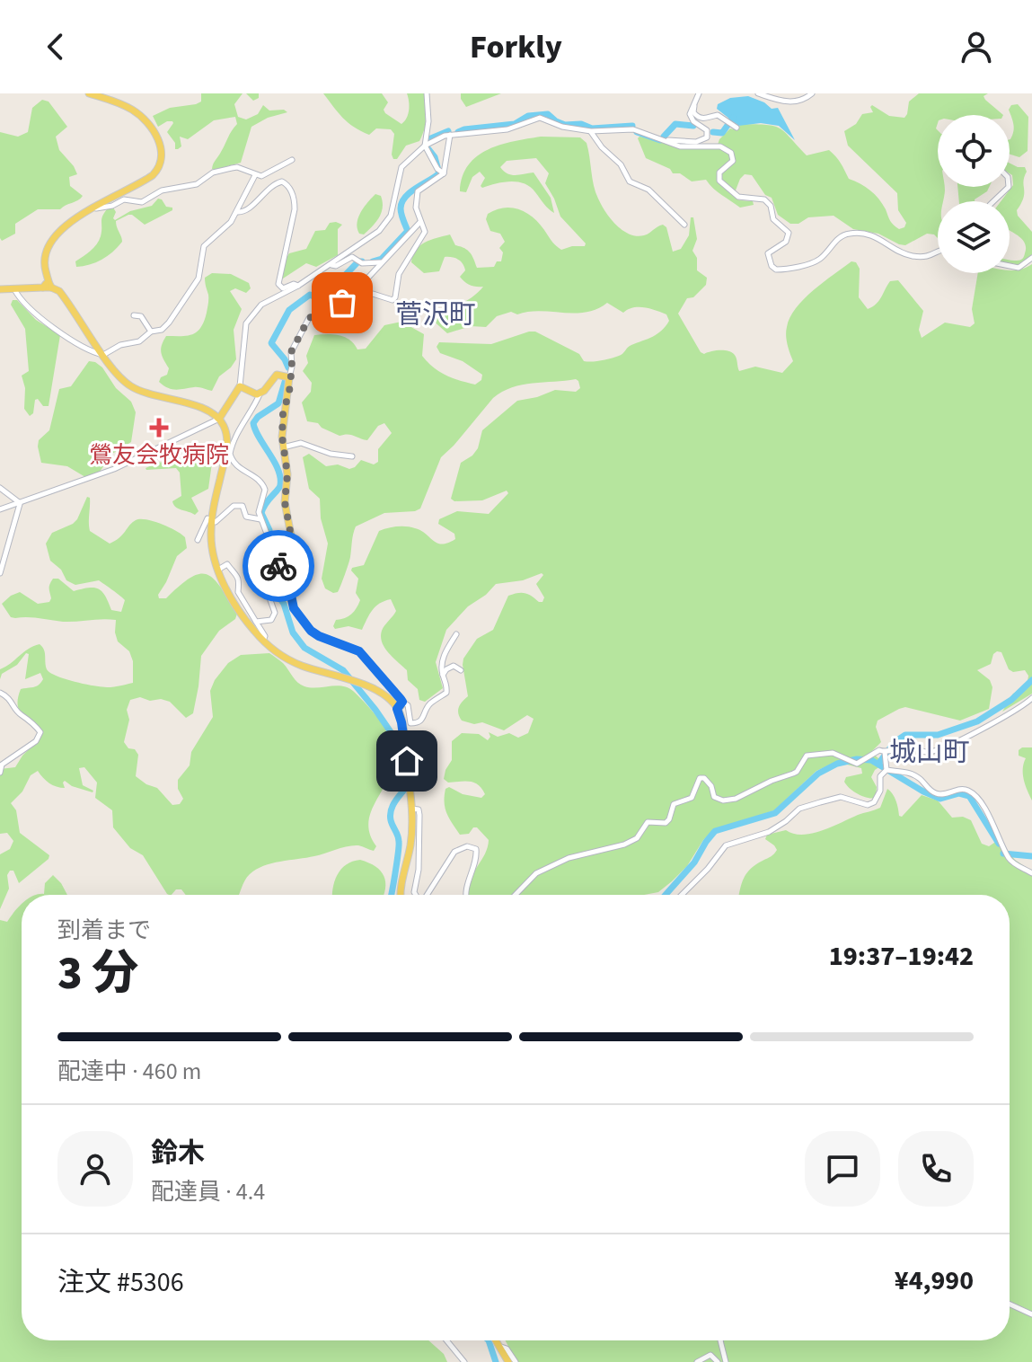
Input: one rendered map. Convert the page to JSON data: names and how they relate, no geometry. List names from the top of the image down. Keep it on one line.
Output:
{"districts":["菅沢町","城山町"],"places":{"health":["鶯友会牧病院"]},"page":{"header":"Forkly","heading":["3 分","到着まで","19:37–19:42"],"panel":["鈴木","配達員 · 4.4","注文 #5306","¥4,990"],"bar":"配達中 · 460 m"}}
